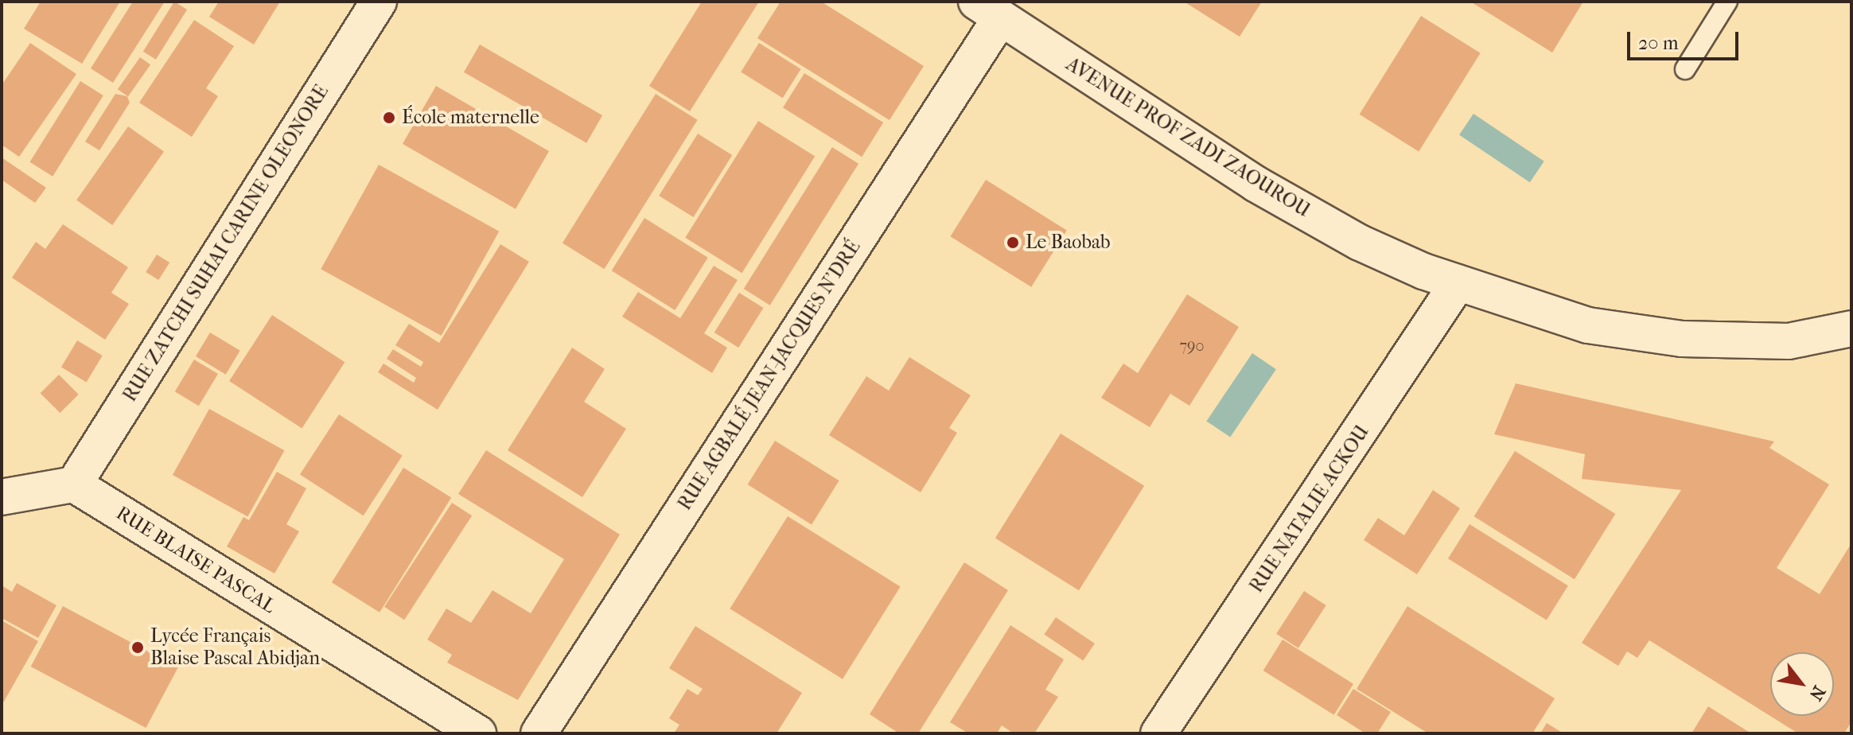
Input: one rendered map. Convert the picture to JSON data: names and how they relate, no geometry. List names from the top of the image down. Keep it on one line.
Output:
{"streets":{"street":["AVENUE PROF ZADI ZAOUROU","RUE ZATCHI SUHAI CARINE OLEONORE","RUE AGBALÉ JEAN-JACQUES N'DRÉ","RUE NATALIE ACKOU","RUE BLAISE PASCAL"]},"crossings":[["AVENUE PROF ZADI ZAOUROU","RUE AGBALÉ JEAN-JACQUES N'DRÉ"],["AVENUE PROF ZADI ZAOUROU","RUE NATALIE ACKOU"],["RUE ZATCHI SUHAI CARINE OLEONORE","RUE BLAISE PASCAL"]],"places":["École maternelle","Le Baobab","Lycée Français Blaise Pascal Abidjan"],"house_numbers":["790"],"scale_bar":"20 m","north":"bottom right"}
